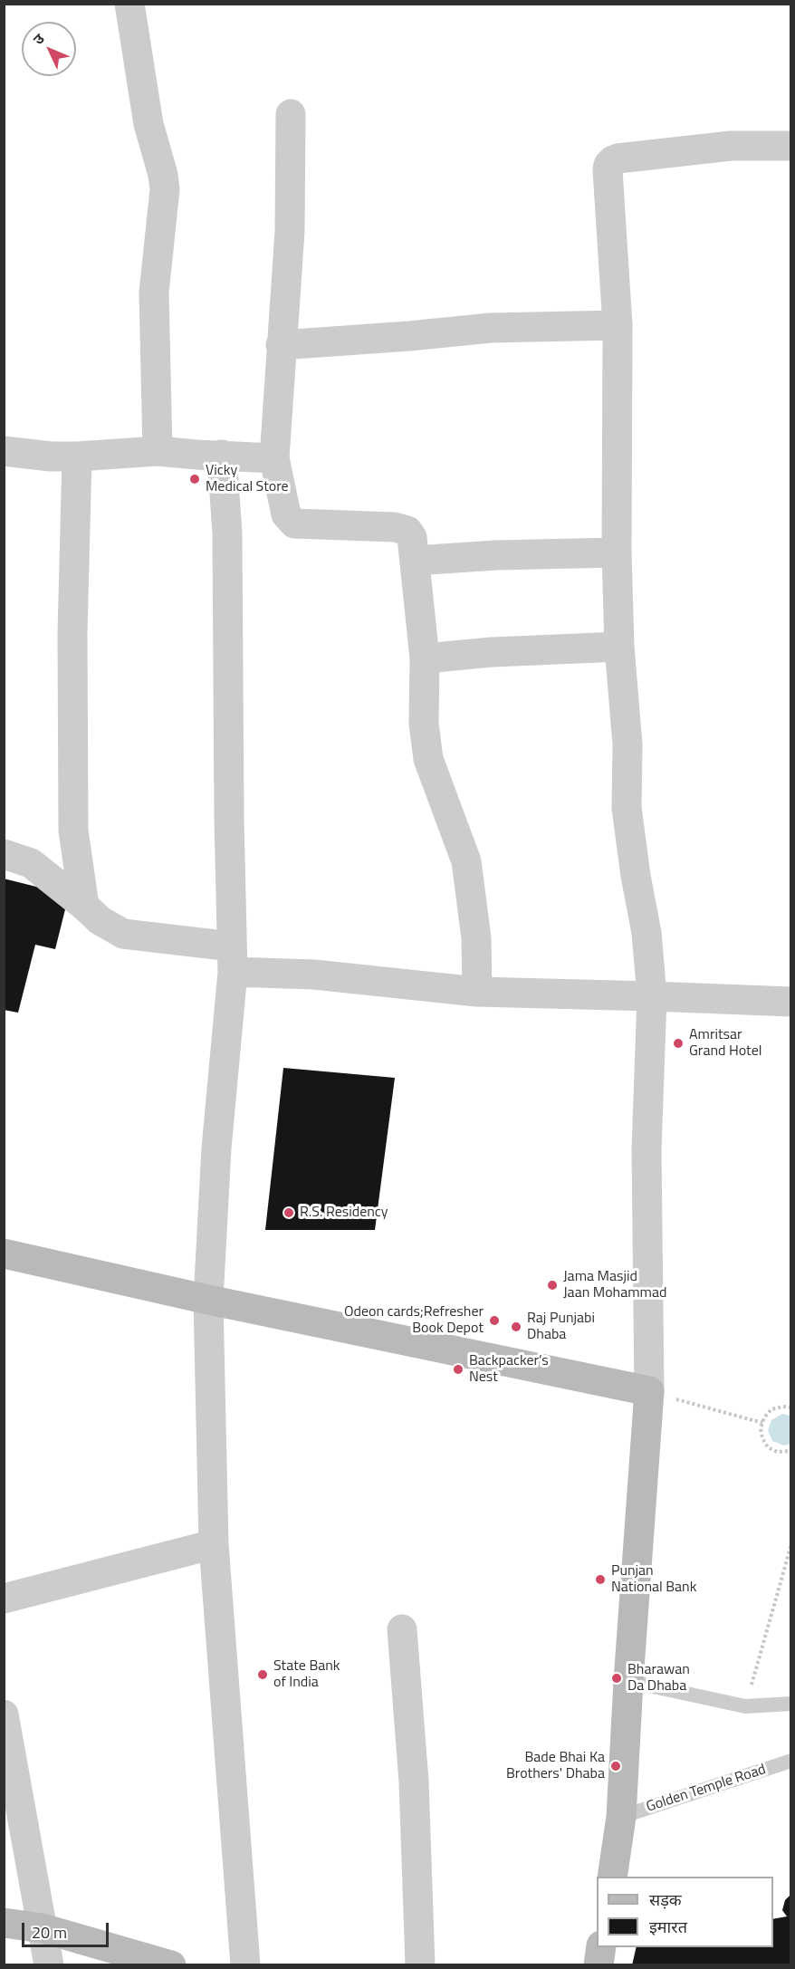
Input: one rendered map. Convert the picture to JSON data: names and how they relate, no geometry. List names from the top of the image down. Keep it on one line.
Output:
{"streets":{"lane":["Golden Temple Road"]},"places":["Vicky Medical Store","Amritsar Grand Hotel","R.S. Residency","Jama Masjid Jaan Mohammad","Odeon cards;Refresher Book Depot","Raj Punjabi Dhaba","Backpacker’s Nest","Punjan National Bank","State Bank of India","Bharawan Da Dhaba","Bade Bhai Ka Brothers' Dhaba"],"legend":["सड़क","इमारत"],"scale_bar":"20 m","north":"top left"}
